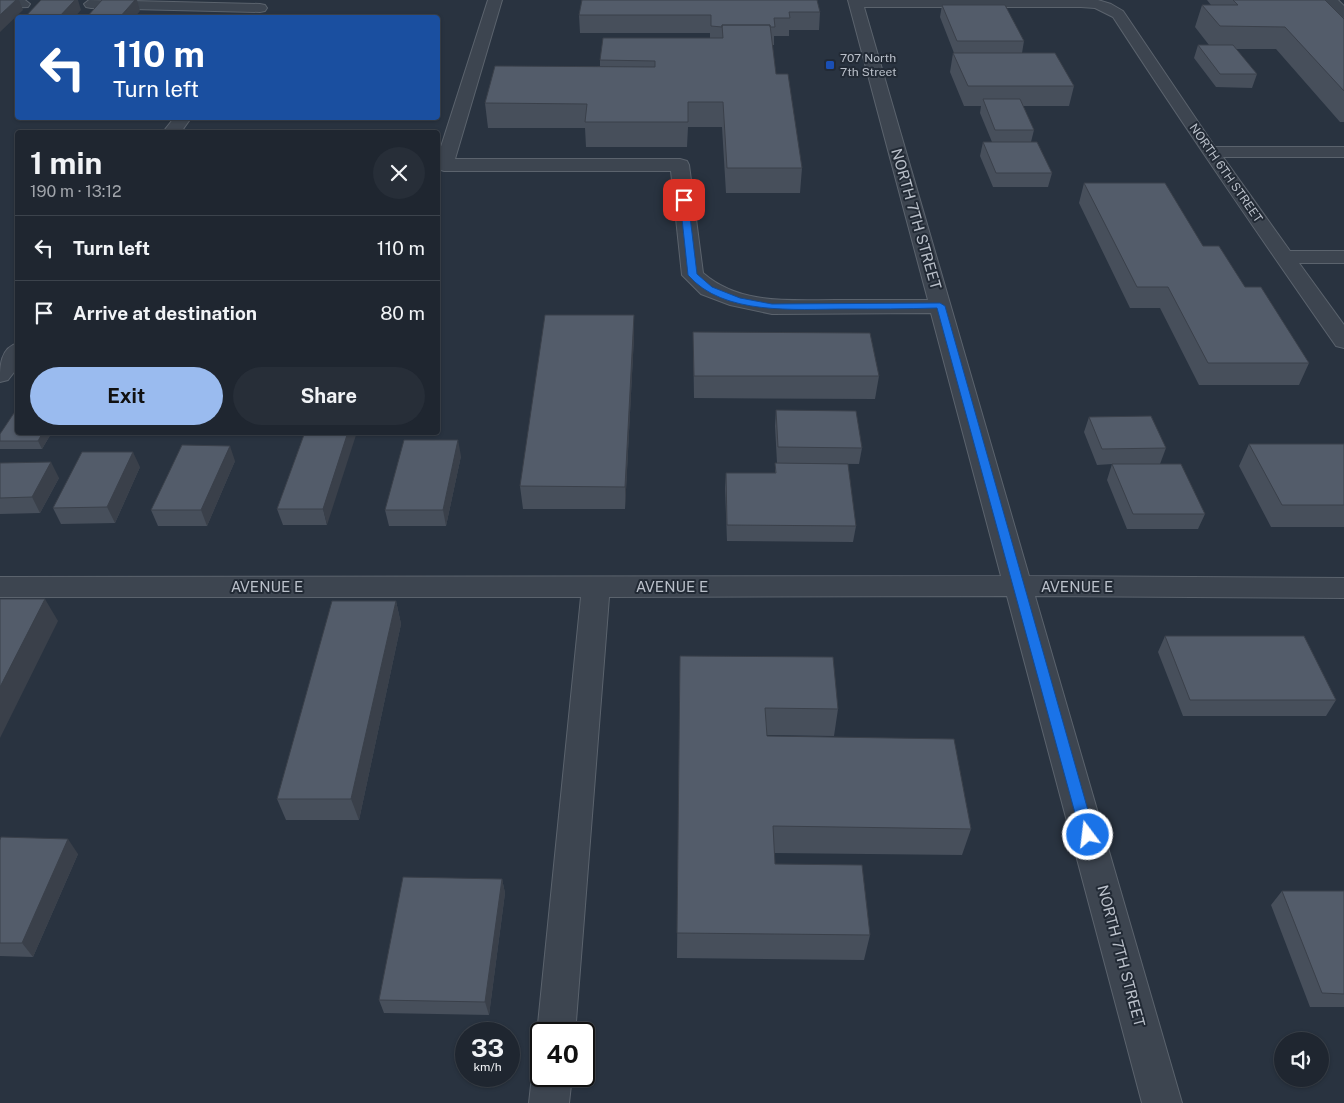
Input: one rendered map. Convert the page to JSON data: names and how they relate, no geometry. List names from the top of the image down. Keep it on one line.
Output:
{"streets":{"street":["NORTH 6TH STREET","NORTH 7TH STREET","AVENUE E"]},"crossings":[["NORTH 7TH STREET","AVENUE E"]],"places":{"transit":["707 North 7th Street"]},"page":{"turn":["110 m","Turn left"],"heading":["1 min","190 m · 13:12"],"list":[{"name":"Turn left","value":"110 m"},{"name":"Arrive at destination","value":"80 m"}],"buttons":["Exit","Share"],"speed":"33 km/h","limit":"40"}}
